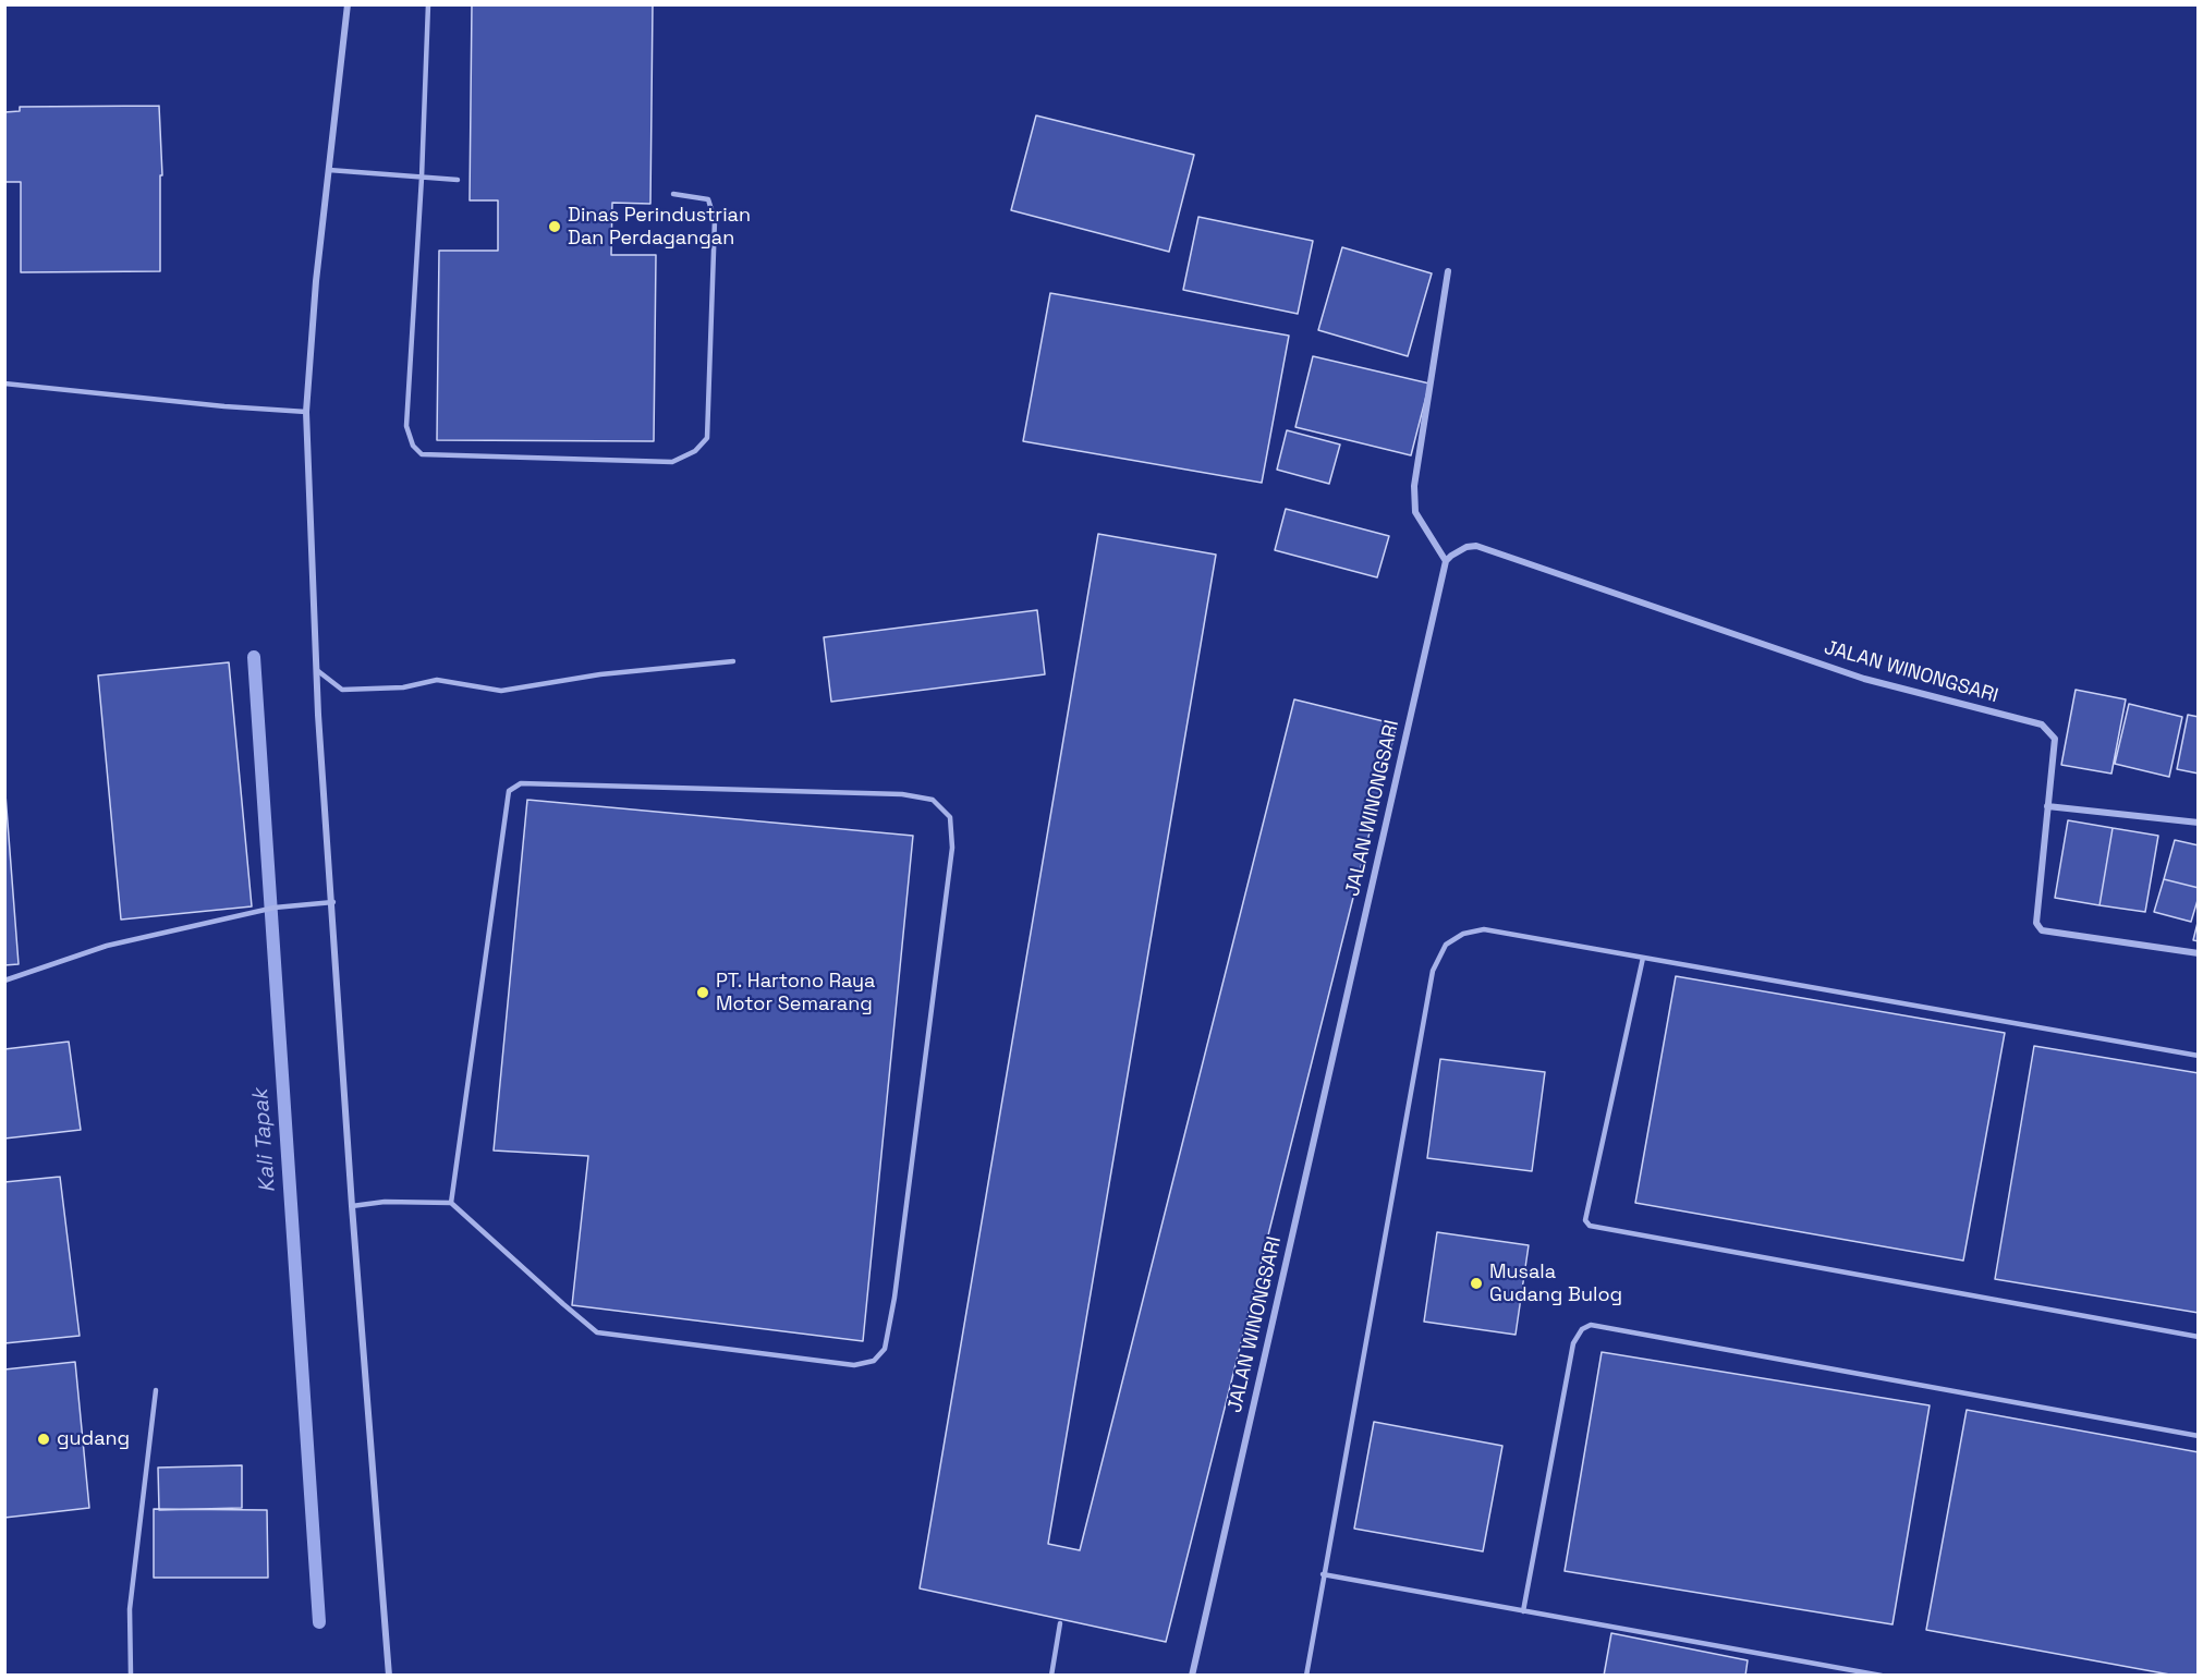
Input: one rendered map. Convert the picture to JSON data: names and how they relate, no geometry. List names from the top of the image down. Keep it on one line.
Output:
{"streets":{"street":["JALAN WINONGSARI"]},"water":["Kali Tapak"],"places":["Dinas Perindustrian Dan Perdagangan","PT. Hartono Raya Motor Semarang","Musala Gudang Bulog","gudang"]}
